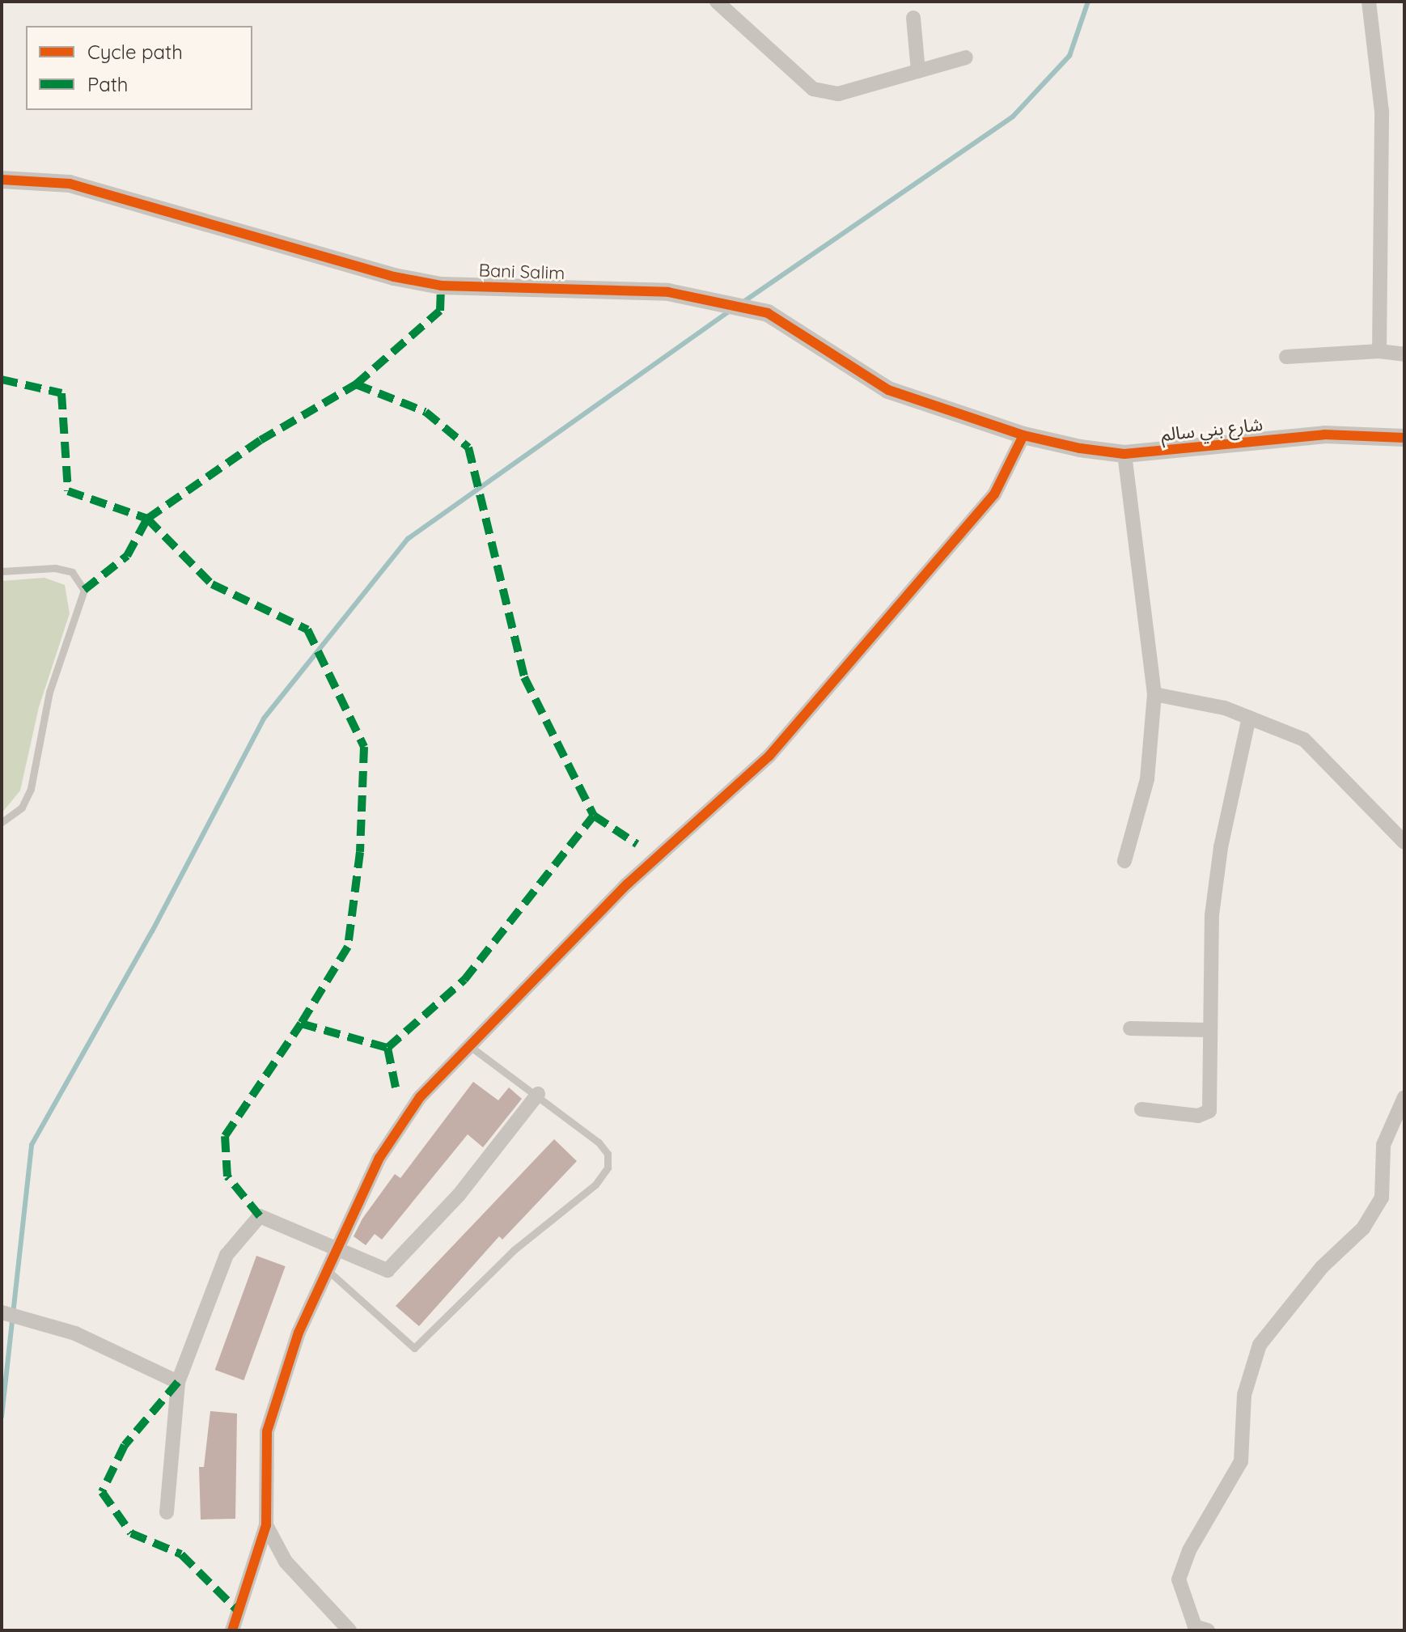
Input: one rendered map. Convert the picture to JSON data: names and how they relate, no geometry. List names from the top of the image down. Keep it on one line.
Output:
{"streets":{"street":["Bani Salim","شارع بني سالم"]},"crossings":[["Bani Salim","شارع بني سالم"]],"legend":["Cycle path","Path"]}
